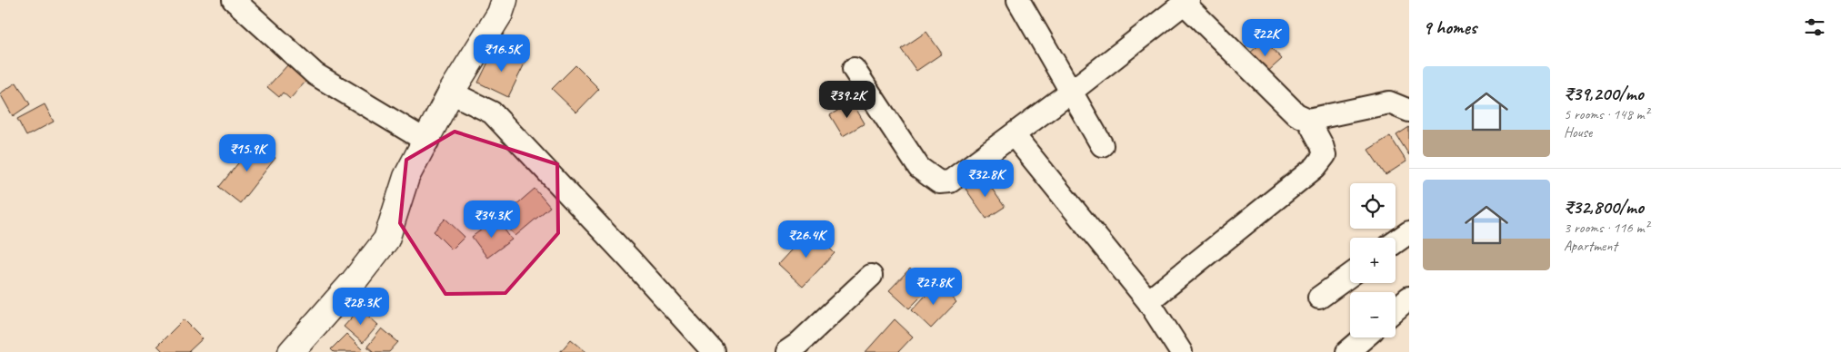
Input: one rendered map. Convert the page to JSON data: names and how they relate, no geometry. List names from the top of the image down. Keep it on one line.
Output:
{"page":{"heading":"9 homes","price":["₹22K","₹16.5K","₹39.2K","₹15.9K","₹32.8K","₹34.3K","₹26.4K","₹27.8K","₹28.3K"],"list":[{"name":"₹39,200/mo","note":"5 rooms · 148 m² · House"},{"name":"₹32,800/mo","note":"3 rooms · 116 m² · Apartment"}],"map_buttons":["+","−"]}}
